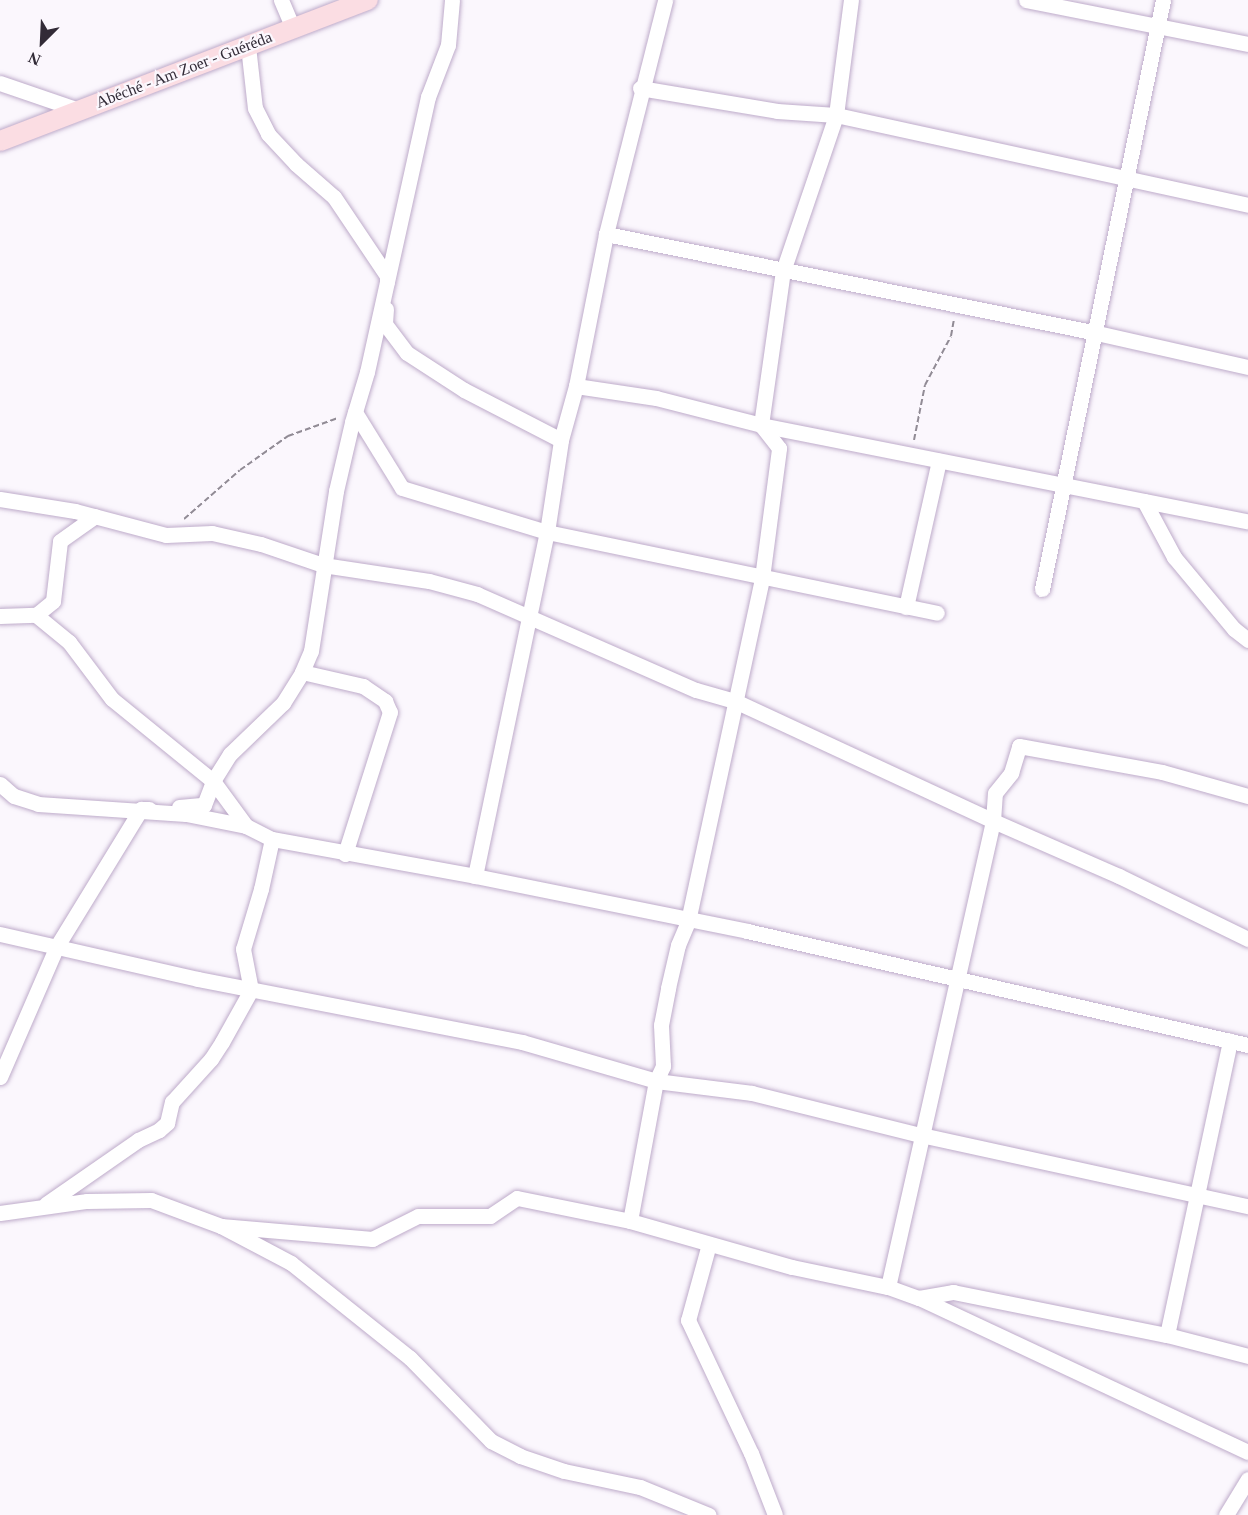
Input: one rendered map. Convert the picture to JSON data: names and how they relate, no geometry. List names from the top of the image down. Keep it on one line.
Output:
{"streets":{"main road":["Abéché - Am Zoer - Guéréda"]},"north":"bottom left"}
